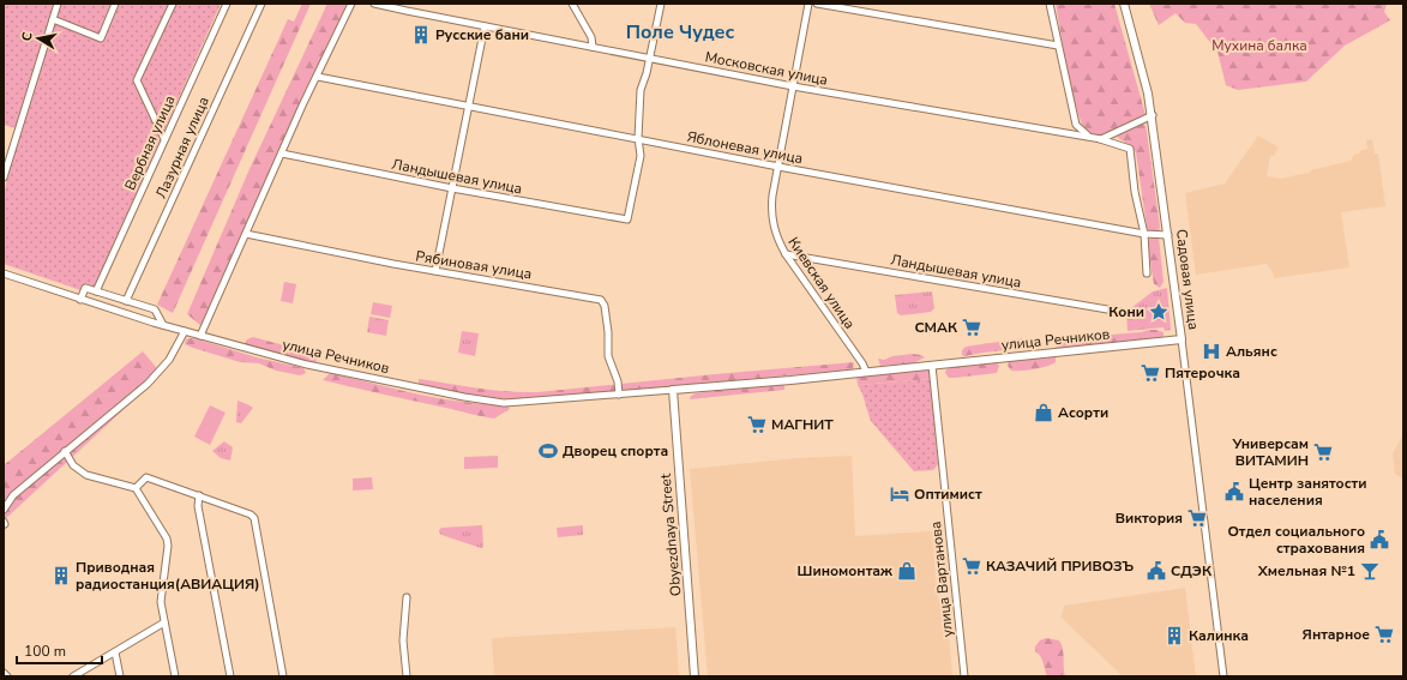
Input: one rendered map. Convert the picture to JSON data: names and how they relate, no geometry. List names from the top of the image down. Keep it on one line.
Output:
{"streets":{"main road":["Садовая улица","улица Речников","Obyezdnaya Street"],"street":["Московская улица","Вербная улица","Лазурная улица","Яблоневая улица","Ландышевая улица","Рябиновая улица","Киевская улица","улица Вартанова"]},"crossings":[["Московская улица","Киевская улица"],["Яблоневая улица","Ландышевая улица"],["Яблоневая улица","Садовая улица"],["Яблоневая улица","Киевская улица"],["Ландышевая улица","Киевская улица"],["Рябиновая улица","улица Речников"],["Садовая улица","улица Речников"],["Киевская улица","улица Речников"],["улица Речников","Obyezdnaya Street"],["улица Речников","улица Вартанова"]],"districts":["Поле Чудес"],"parks":["Мухина балка"],"places":{"building":["Русские бани","Приводная радиостанция(АВИАЦИЯ)","Калинка"],"place":["Кони"],"supermarket":["СМАК","Пятерочка","МАГНИТ","Универсам ВИТАМИН","Виктория","КАЗАЧИЙ ПРИВОЗЪ","Янтарное"],"hospital":["Альянс"],"shop":["Асорти","Шиномонтаж"],"sports":["Дворец спорта"],"public building":["Центр занятости населения","Отдел социального страхования","СДЭК"],"hotel":["Оптимист"],"bar":["Хмельная №1"]},"scale_bar":"100 m","north":"left"}
